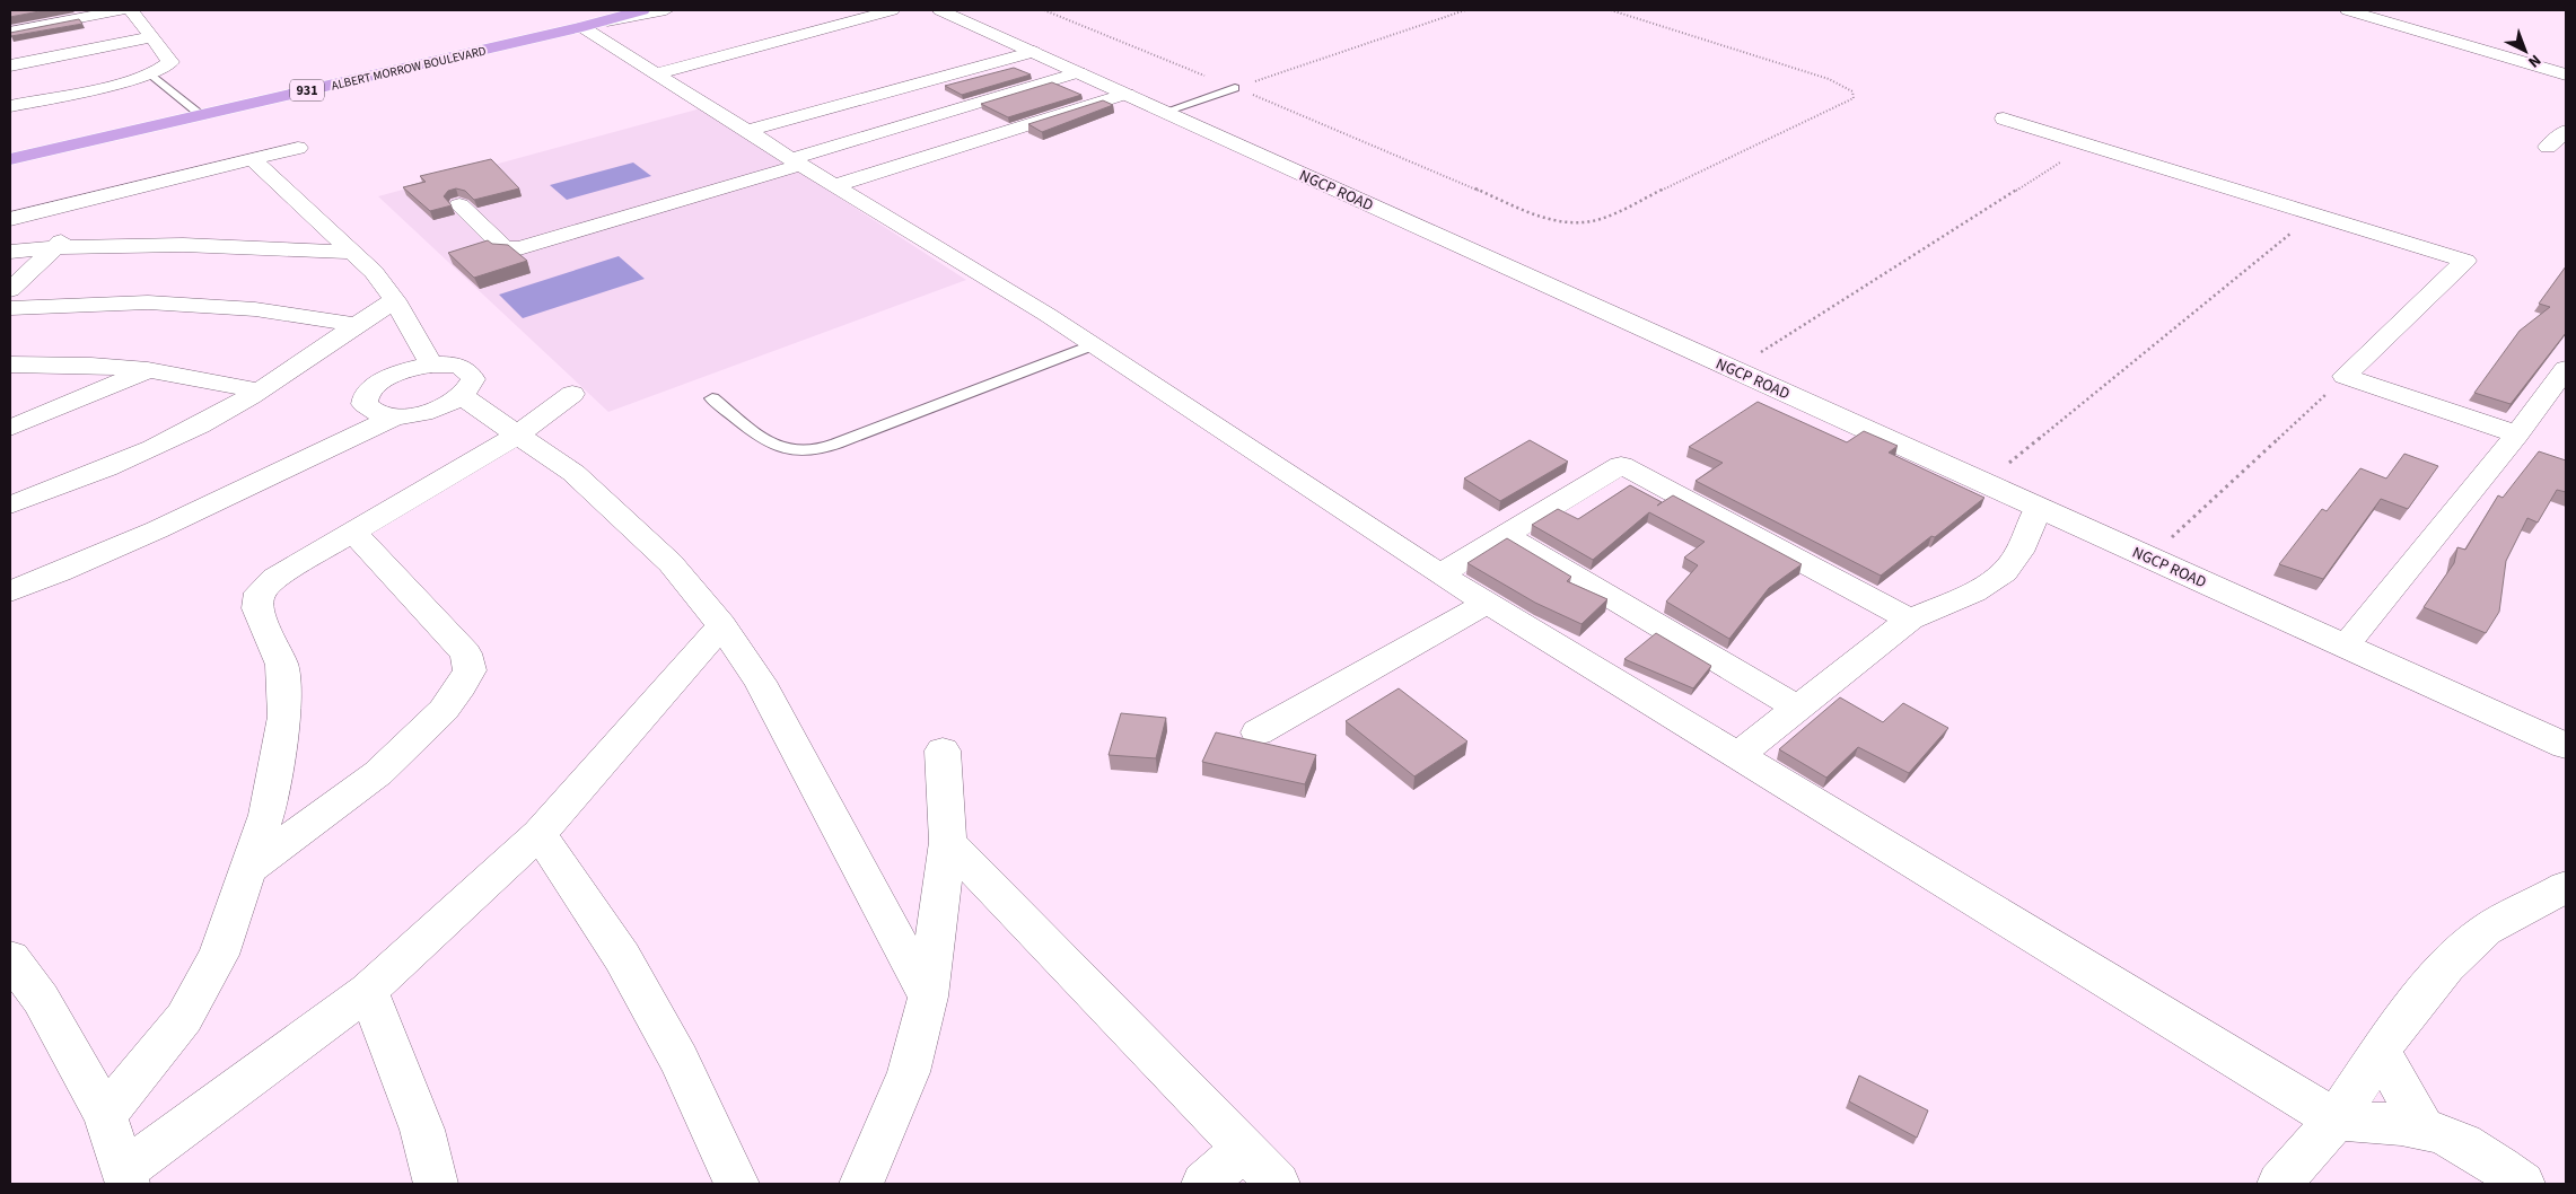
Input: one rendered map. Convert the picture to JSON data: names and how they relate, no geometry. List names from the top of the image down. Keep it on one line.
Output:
{"streets":{"highway":["ALBERT MORROW BOULEVARD","931"],"street":["NGCP ROAD"]},"north":"bottom right"}
